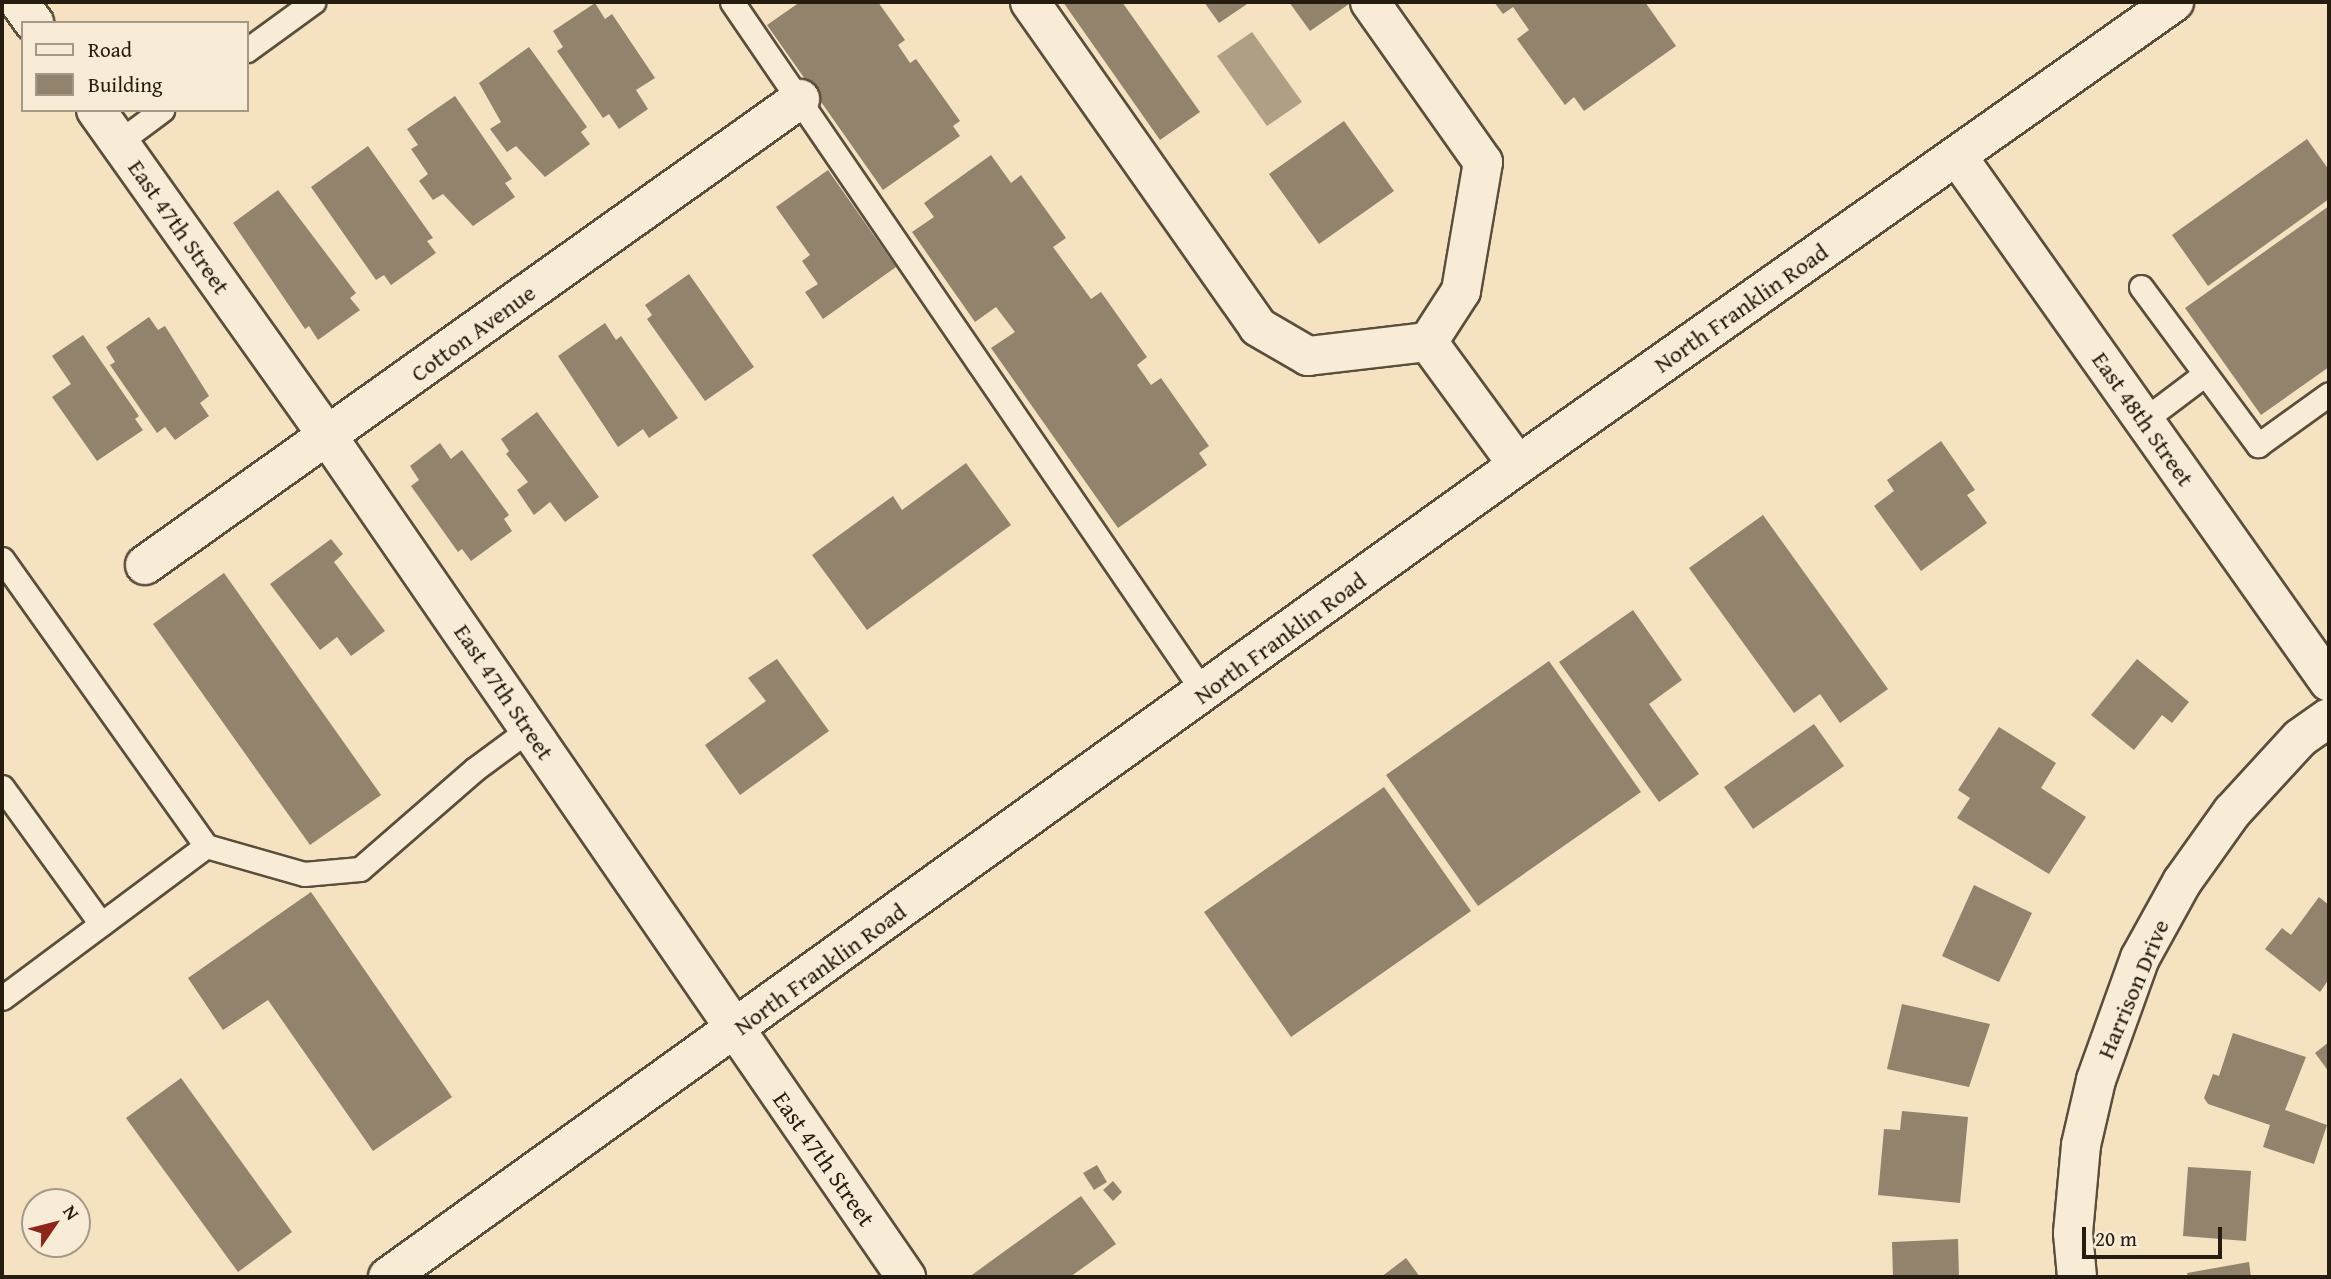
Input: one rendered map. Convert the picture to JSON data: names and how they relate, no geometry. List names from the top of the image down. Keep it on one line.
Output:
{"streets":{"street":["East 47th Street","North Franklin Road","Cotton Avenue","East 48th Street","Harrison Drive"]},"crossings":[["East 47th Street","North Franklin Road"],["East 47th Street","Cotton Avenue"],["North Franklin Road","East 48th Street"]],"legend":["Road","Building"],"scale_bar":"20 m","north":"top right"}
